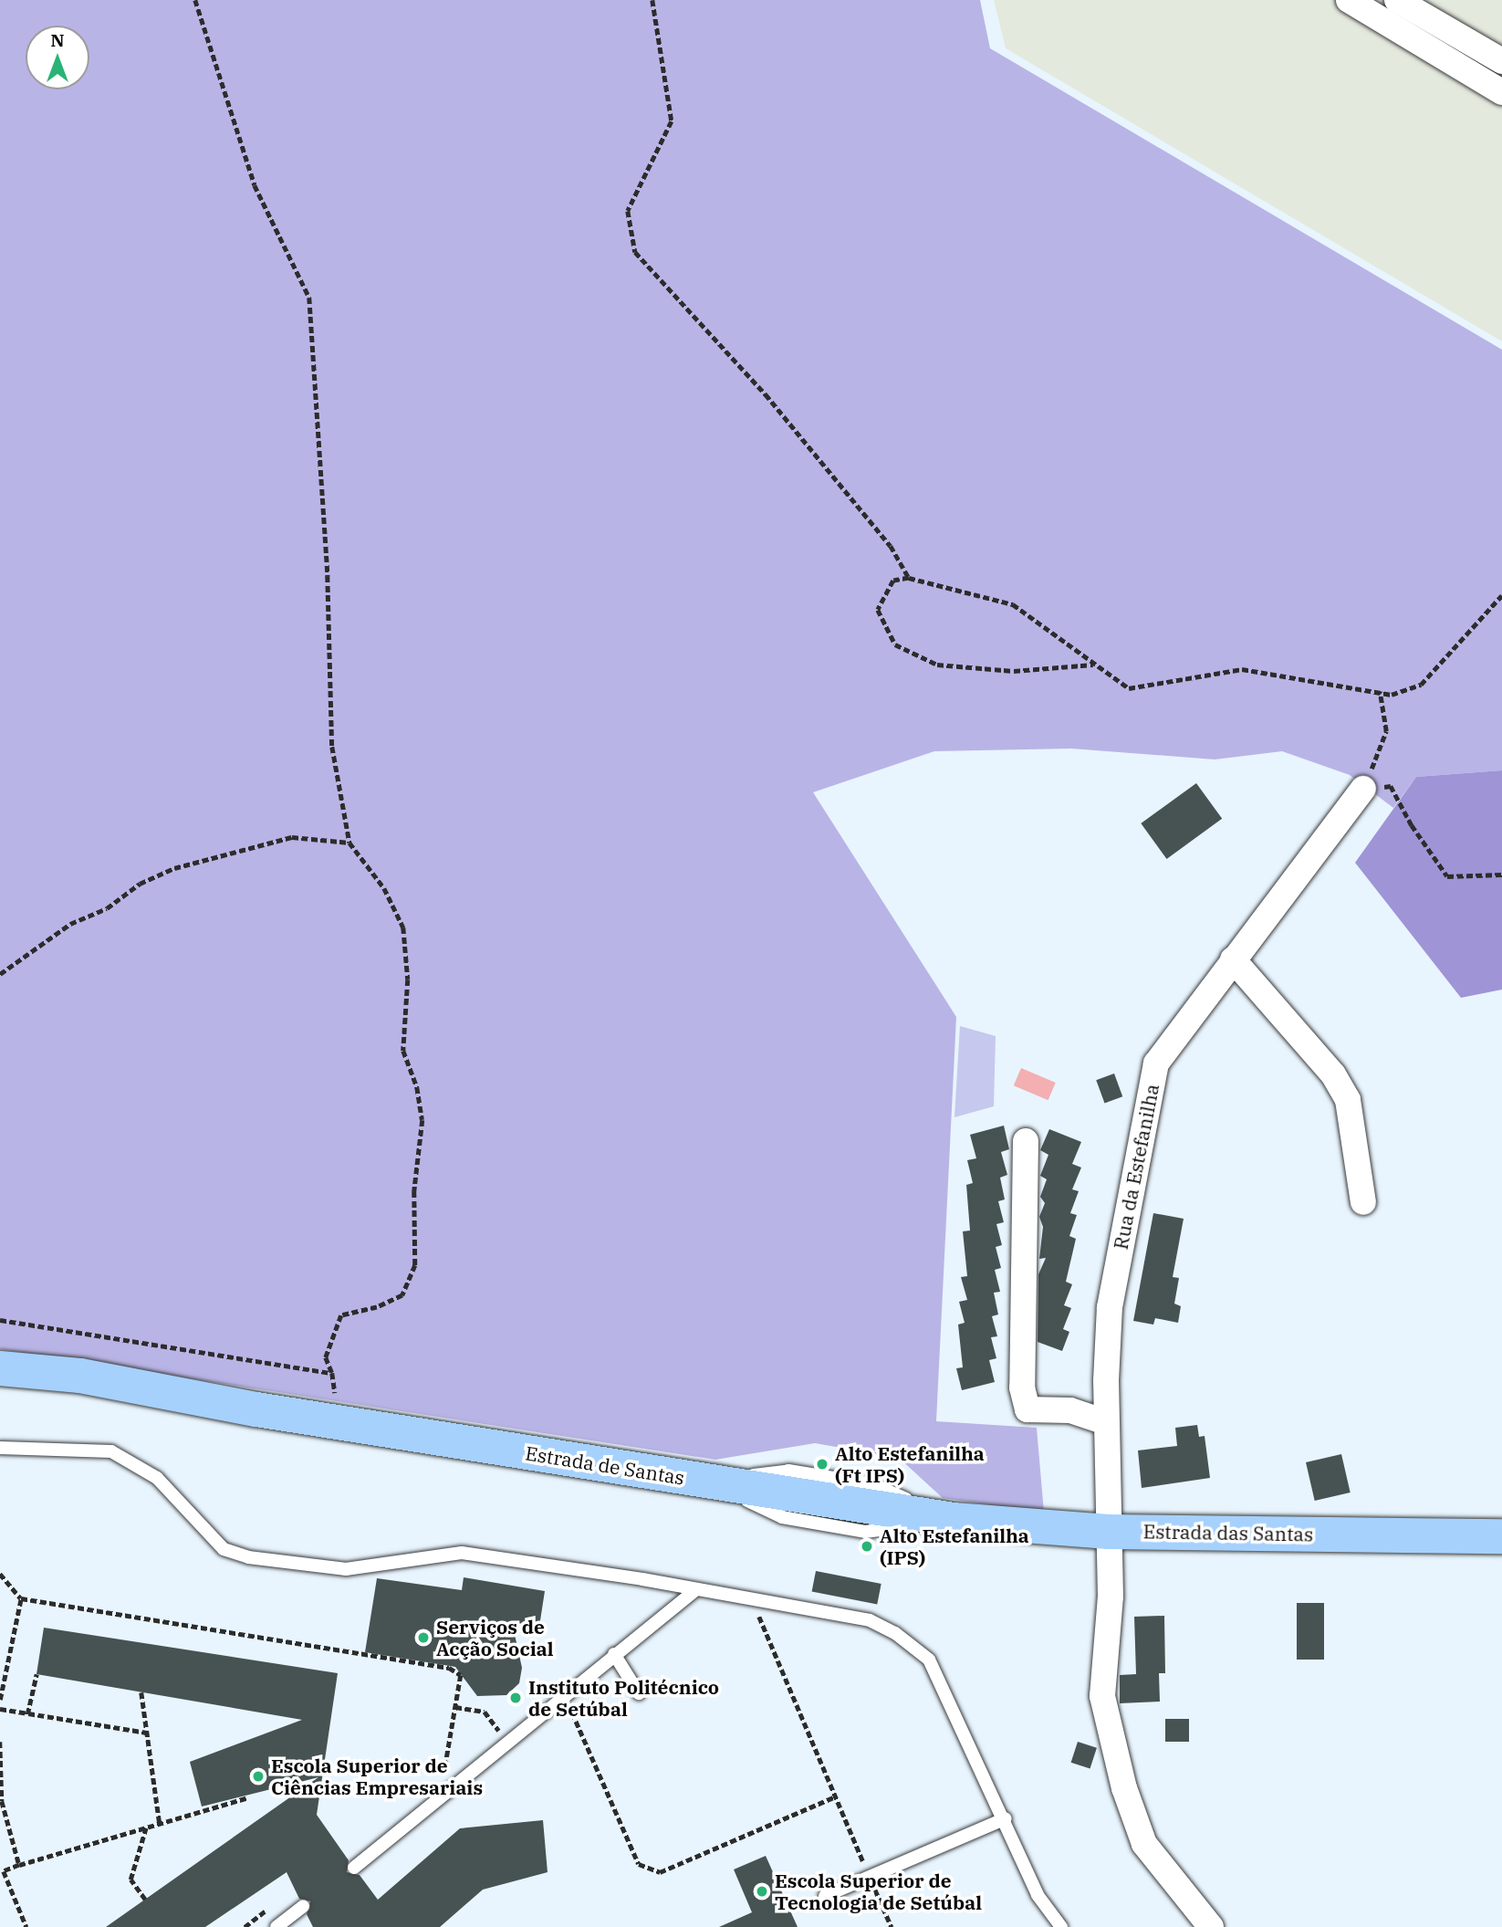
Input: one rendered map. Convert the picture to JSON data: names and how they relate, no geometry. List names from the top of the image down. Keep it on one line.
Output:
{"streets":{"main road":["Estrada de Santas","Estrada das Santas"],"street":["Rua da Estefanilha"]},"crossings":[["Rua da Estefanilha","Estrada das Santas"],["Estrada de Santas","Estrada das Santas"]],"places":["Alto Estefanilha (Ft IPS)","Alto Estefanilha (IPS)","Serviços de Acção Social","Instituto Politécnico de Setúbal","Escola Superior de Ciências Empresariais","Escola Superior de Tecnologia de Setúbal"],"north":"top"}
